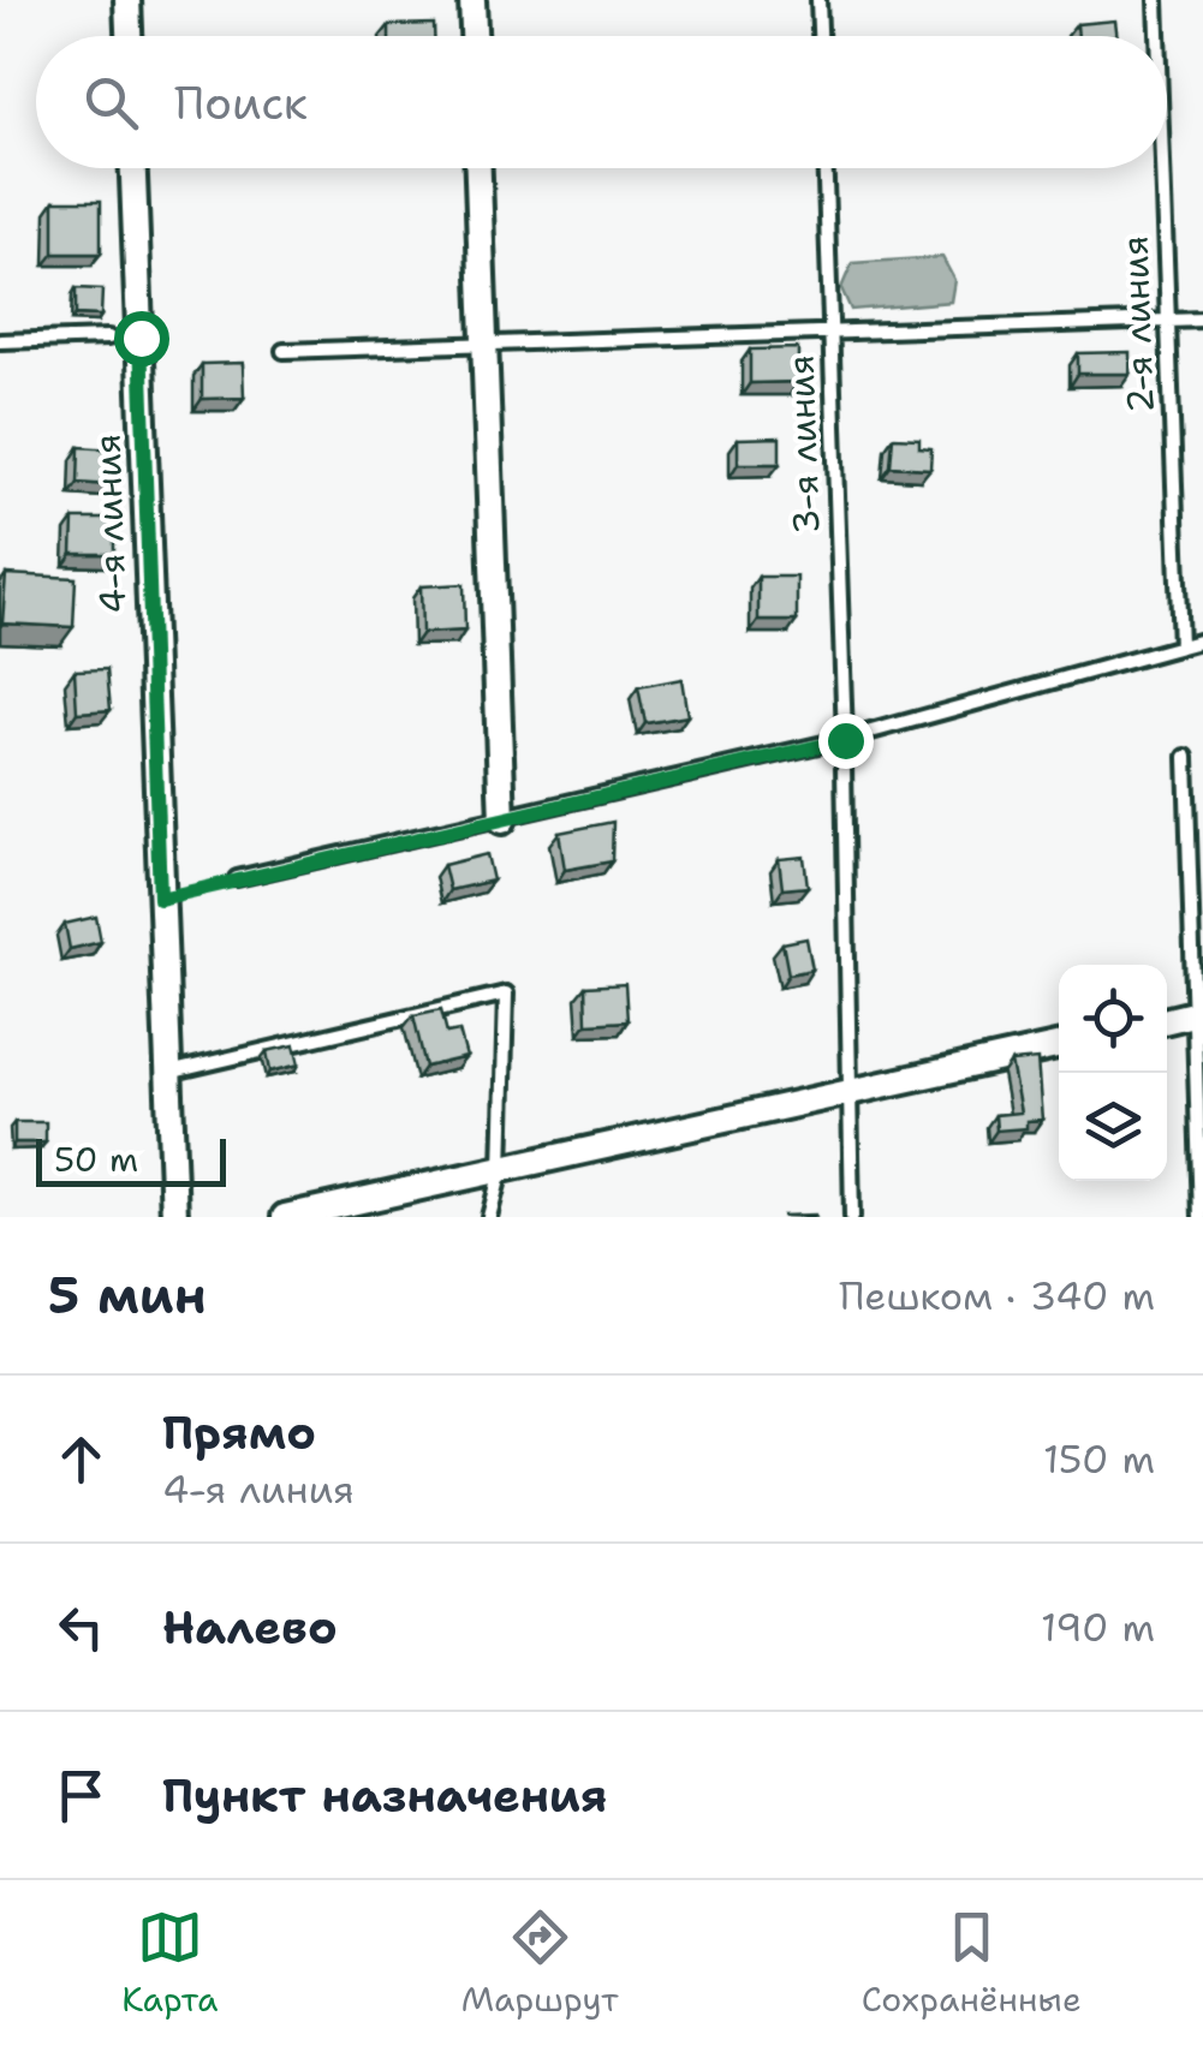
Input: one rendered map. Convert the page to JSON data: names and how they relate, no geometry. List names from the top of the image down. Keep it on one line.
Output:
{"streets":{"street":["4-я линия"],"lane":["2-я линия","3-я линия"]},"scale_bar":"50 m","page":{"search":"Поиск","scale":"50 m","heading":["5 мин","Пешком · 340 m"],"list":[["Прямо","4-я линия","150 m"],["Налево","190 m"],"Пункт назначения"],"nav":["Карта","Маршрут","Сохранённые"]}}
